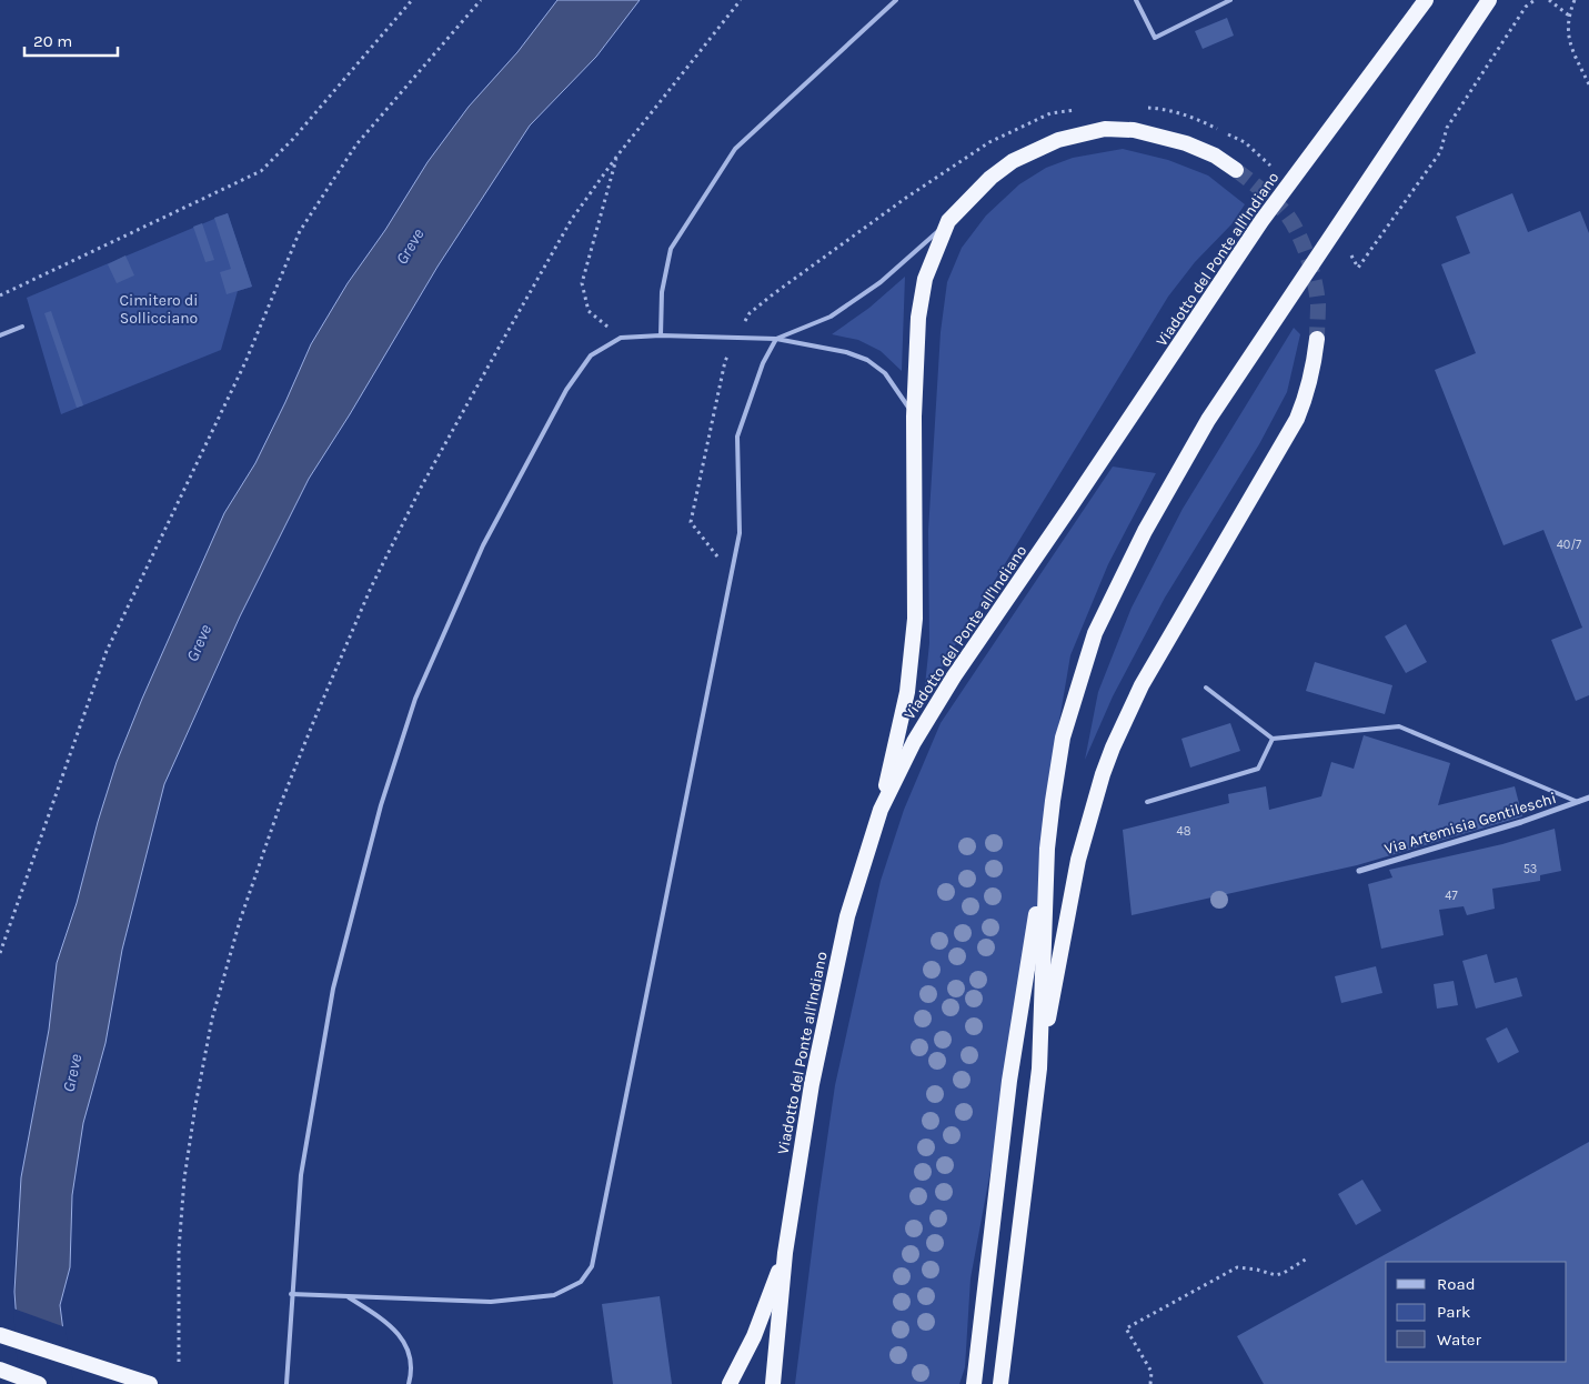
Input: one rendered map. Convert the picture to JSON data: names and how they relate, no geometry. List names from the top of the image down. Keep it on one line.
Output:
{"streets":{"highway":["Viadotto del Ponte all'Indiano"],"street":["Via Artemisia Gentileschi"]},"water":["Greve"],"parks":["Cimitero di Sollicciano"],"house_numbers":["40/7","48","53","47"],"legend":["Road","Park","Water"],"scale_bar":"20 m"}
